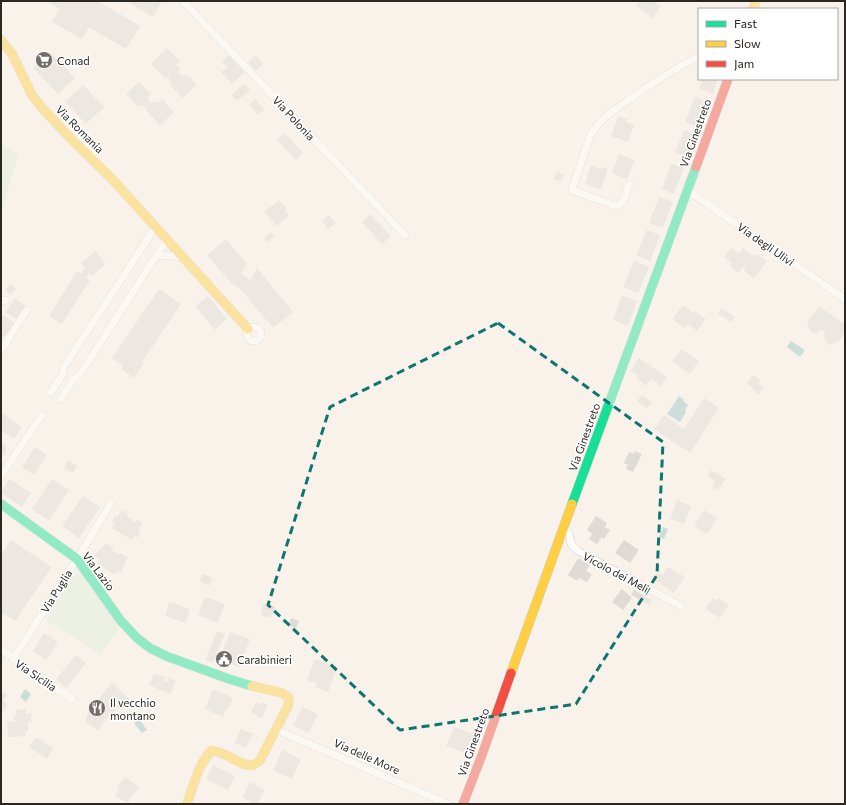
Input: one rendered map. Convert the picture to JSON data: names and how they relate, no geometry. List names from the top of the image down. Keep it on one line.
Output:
{"streets":{"street":["Via Polonia","Via Romania","Via Ginestreto","Via degli Ulivi","Via Lazio","Vicolo dei Meli","Via Puglia","Via Sicilia","Via delle More"]},"crossings":[["Via Ginestreto","Via degli Ulivi"],["Via Ginestreto","Vicolo dei Meli"],["Via Lazio","Via Puglia"],["Via Lazio","Via delle More"],["Via Puglia","Via Sicilia"]],"places":{"supermarket":["Conad"],"public building":["Carabinieri"],"restaurant":["Il vecchio montano"]},"legend":["Fast","Slow","Jam"]}
